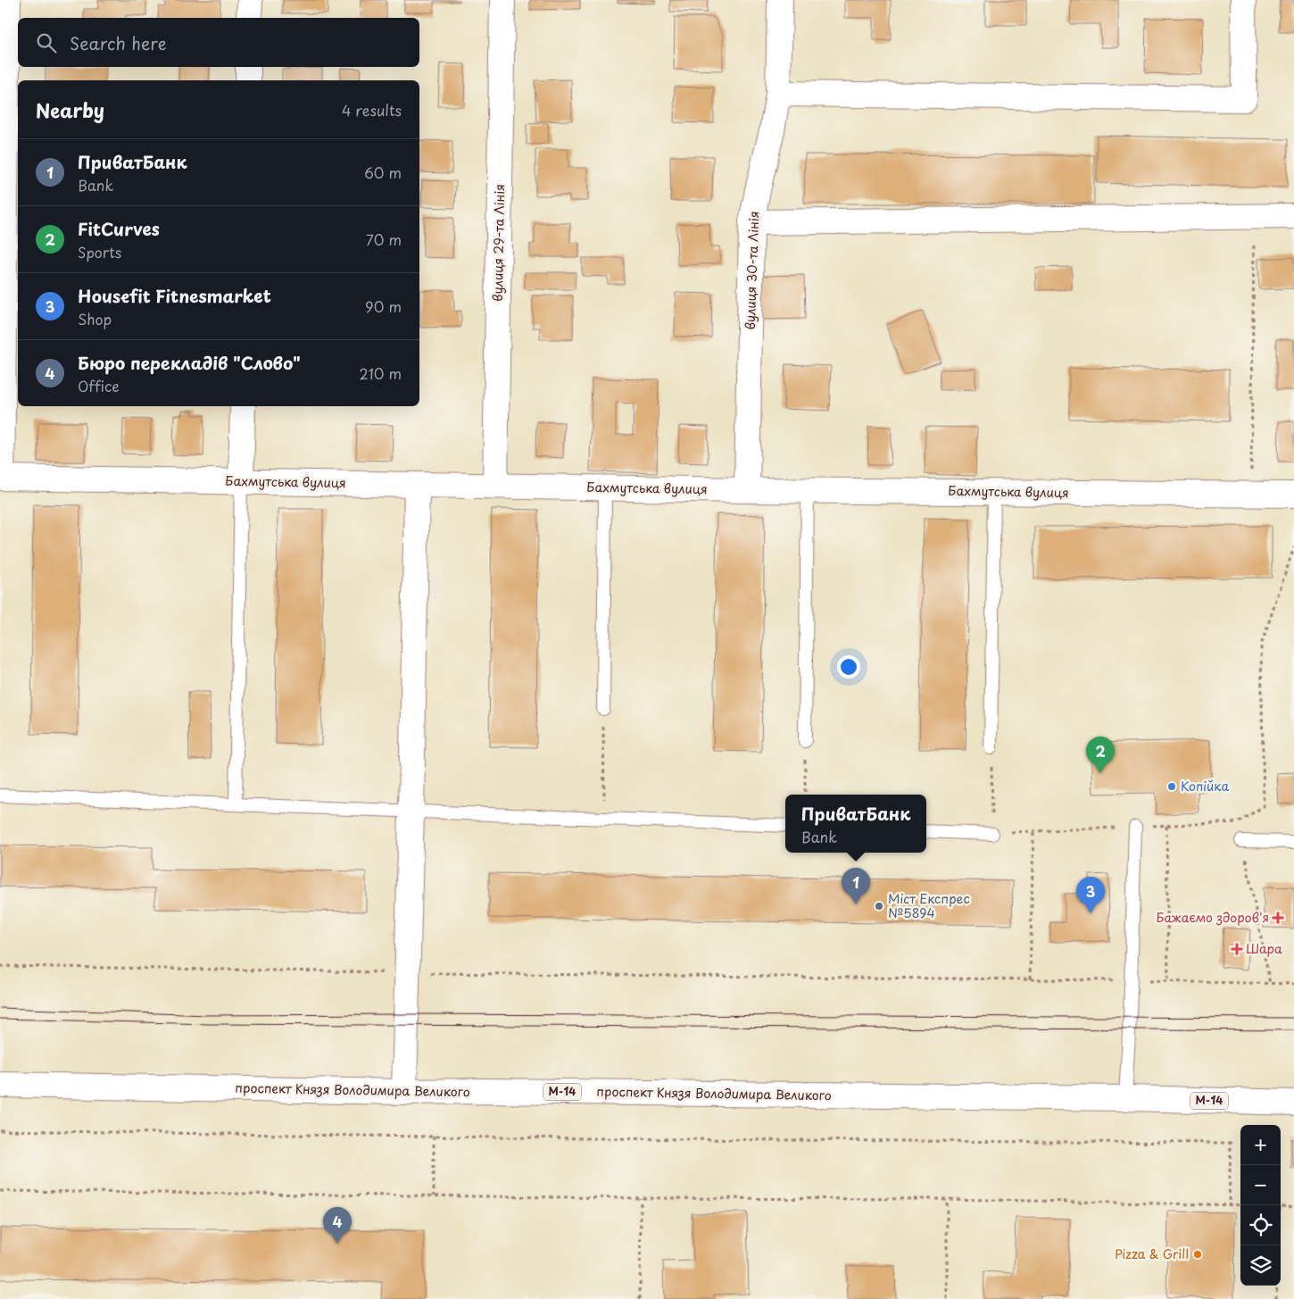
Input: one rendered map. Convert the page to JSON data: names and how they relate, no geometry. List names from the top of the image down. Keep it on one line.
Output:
{"streets":{"street":["вулиця 29-та Лінія","вулиця 30-та Лінія","Бахмутська вулиця","проспект Князя Володимира Великого","М-14"]},"crossings":[["вулиця 29-та Лінія","Бахмутська вулиця"],["вулиця 30-та Лінія","Бахмутська вулиця"]],"places":{"other":["Копійка","Міст Експрес №5894","Pizza & Grill"],"health":["Бажаємо здоров'я","Шара"]},"page":{"search":"Search here","heading":["Nearby","4 results"],"list":[{"mark":"1","name":"ПриватБанк","note":"Bank","value":"60 m"},{"mark":"2","name":"FitCurves","note":"Sports","value":"70 m"},{"mark":"3","name":"Housefit Fitnesmarket","note":"Shop","value":"90 m"},{"mark":"4","name":"Бюро перекладів \"Слово\"","note":"Office","value":"210 m"}],"pins":["2","1","3","4"],"popup":["ПриватБанк","Bank"],"map_buttons":["+","−"]}}
